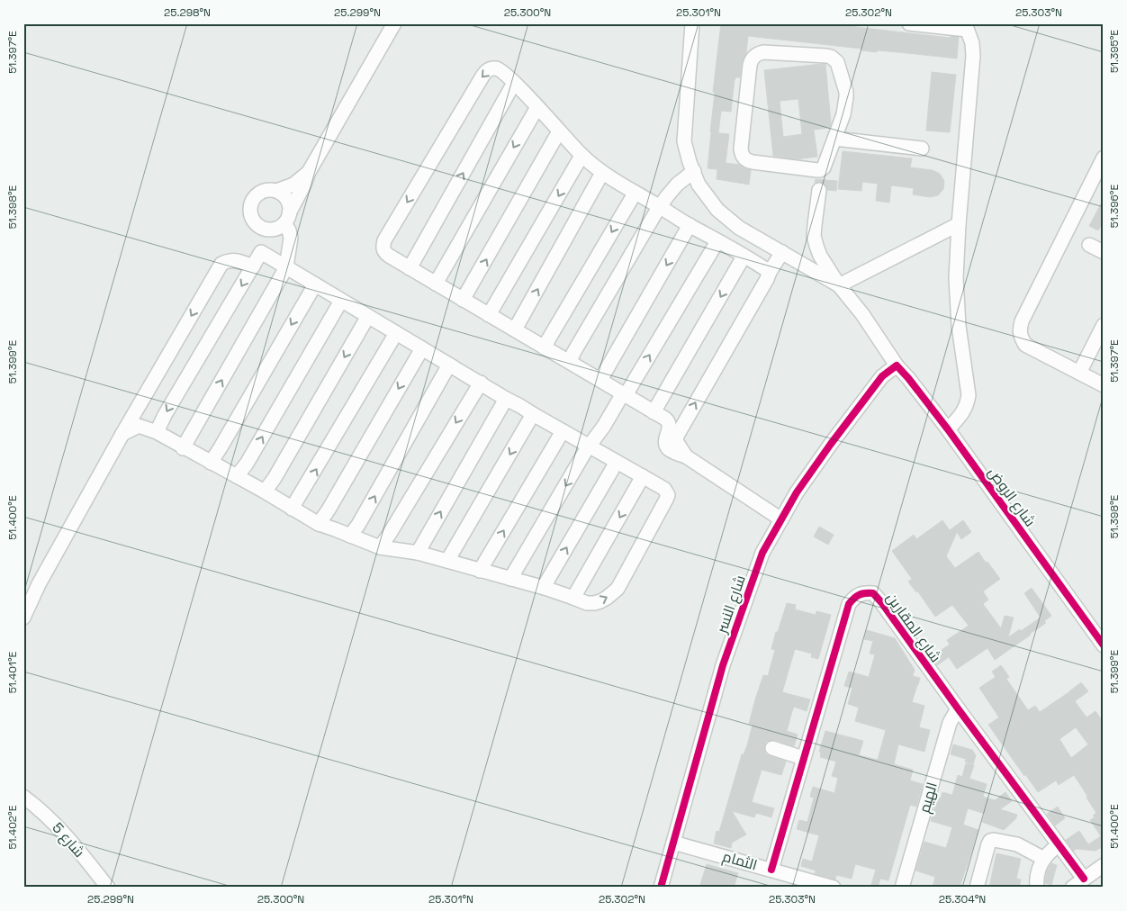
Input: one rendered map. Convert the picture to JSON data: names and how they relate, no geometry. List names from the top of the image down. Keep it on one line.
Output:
{"streets":{"street":["شارع الروض","شارع النسر","شارع المقارين","الهيم","شارع 5","الثمام"]},"crossings":[["شارع الروض","شارع النسر"],["شارع النسر","الثمام"],["شارع المقارين","الهيم"],["شارع المقارين","الثمام"]],"coordinates":["25.298°N","25.299°N","25.300°N","25.301°N","25.302°N","25.303°N","51.395°E","51.397°E","51.396°E","51.398°E","51.399°E","51.400°E","51.401°E","51.402°E","25.304°N"]}
